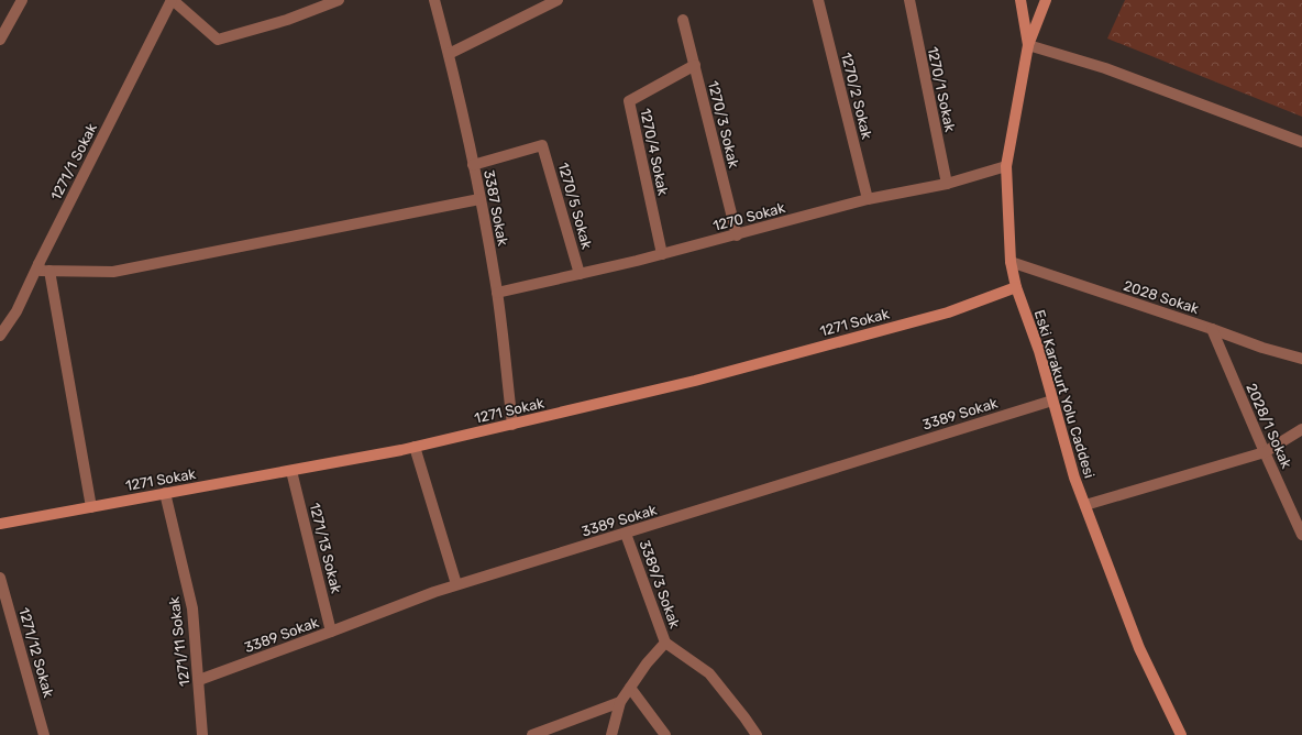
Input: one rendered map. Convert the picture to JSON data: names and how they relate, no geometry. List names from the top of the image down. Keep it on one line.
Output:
{"streets":{"street":["1270/1 Sokak","1270/2 Sokak","1270/3 Sokak","1270/4 Sokak","1271/1 Sokak","1270/5 Sokak","3387 Sokak","1270 Sokak","2028 Sokak","1271 Sokak","Eski Karakurt Yolu Caddesi","3389 Sokak","2028/1 Sokak","1271/13 Sokak","3389/3 Sokak","1271/11 Sokak","1271/12 Sokak"]},"crossings":[["1270/1 Sokak","1270 Sokak"],["1270/2 Sokak","1270 Sokak"],["1270/3 Sokak","1270/4 Sokak"],["1270/3 Sokak","1270 Sokak"],["1270/4 Sokak","1270 Sokak"],["1270/5 Sokak","3387 Sokak"],["1270/5 Sokak","1270 Sokak"],["3387 Sokak","1270 Sokak"],["3387 Sokak","1271 Sokak"],["1270 Sokak","Eski Karakurt Yolu Caddesi"],["2028 Sokak","Eski Karakurt Yolu Caddesi"],["2028 Sokak","2028/1 Sokak"],["1271 Sokak","Eski Karakurt Yolu Caddesi"],["1271 Sokak","1271/13 Sokak"],["1271 Sokak","1271/11 Sokak"],["Eski Karakurt Yolu Caddesi","3389 Sokak"],["3389 Sokak","1271/13 Sokak"],["3389 Sokak","3389/3 Sokak"],["3389 Sokak","1271/11 Sokak"]]}
